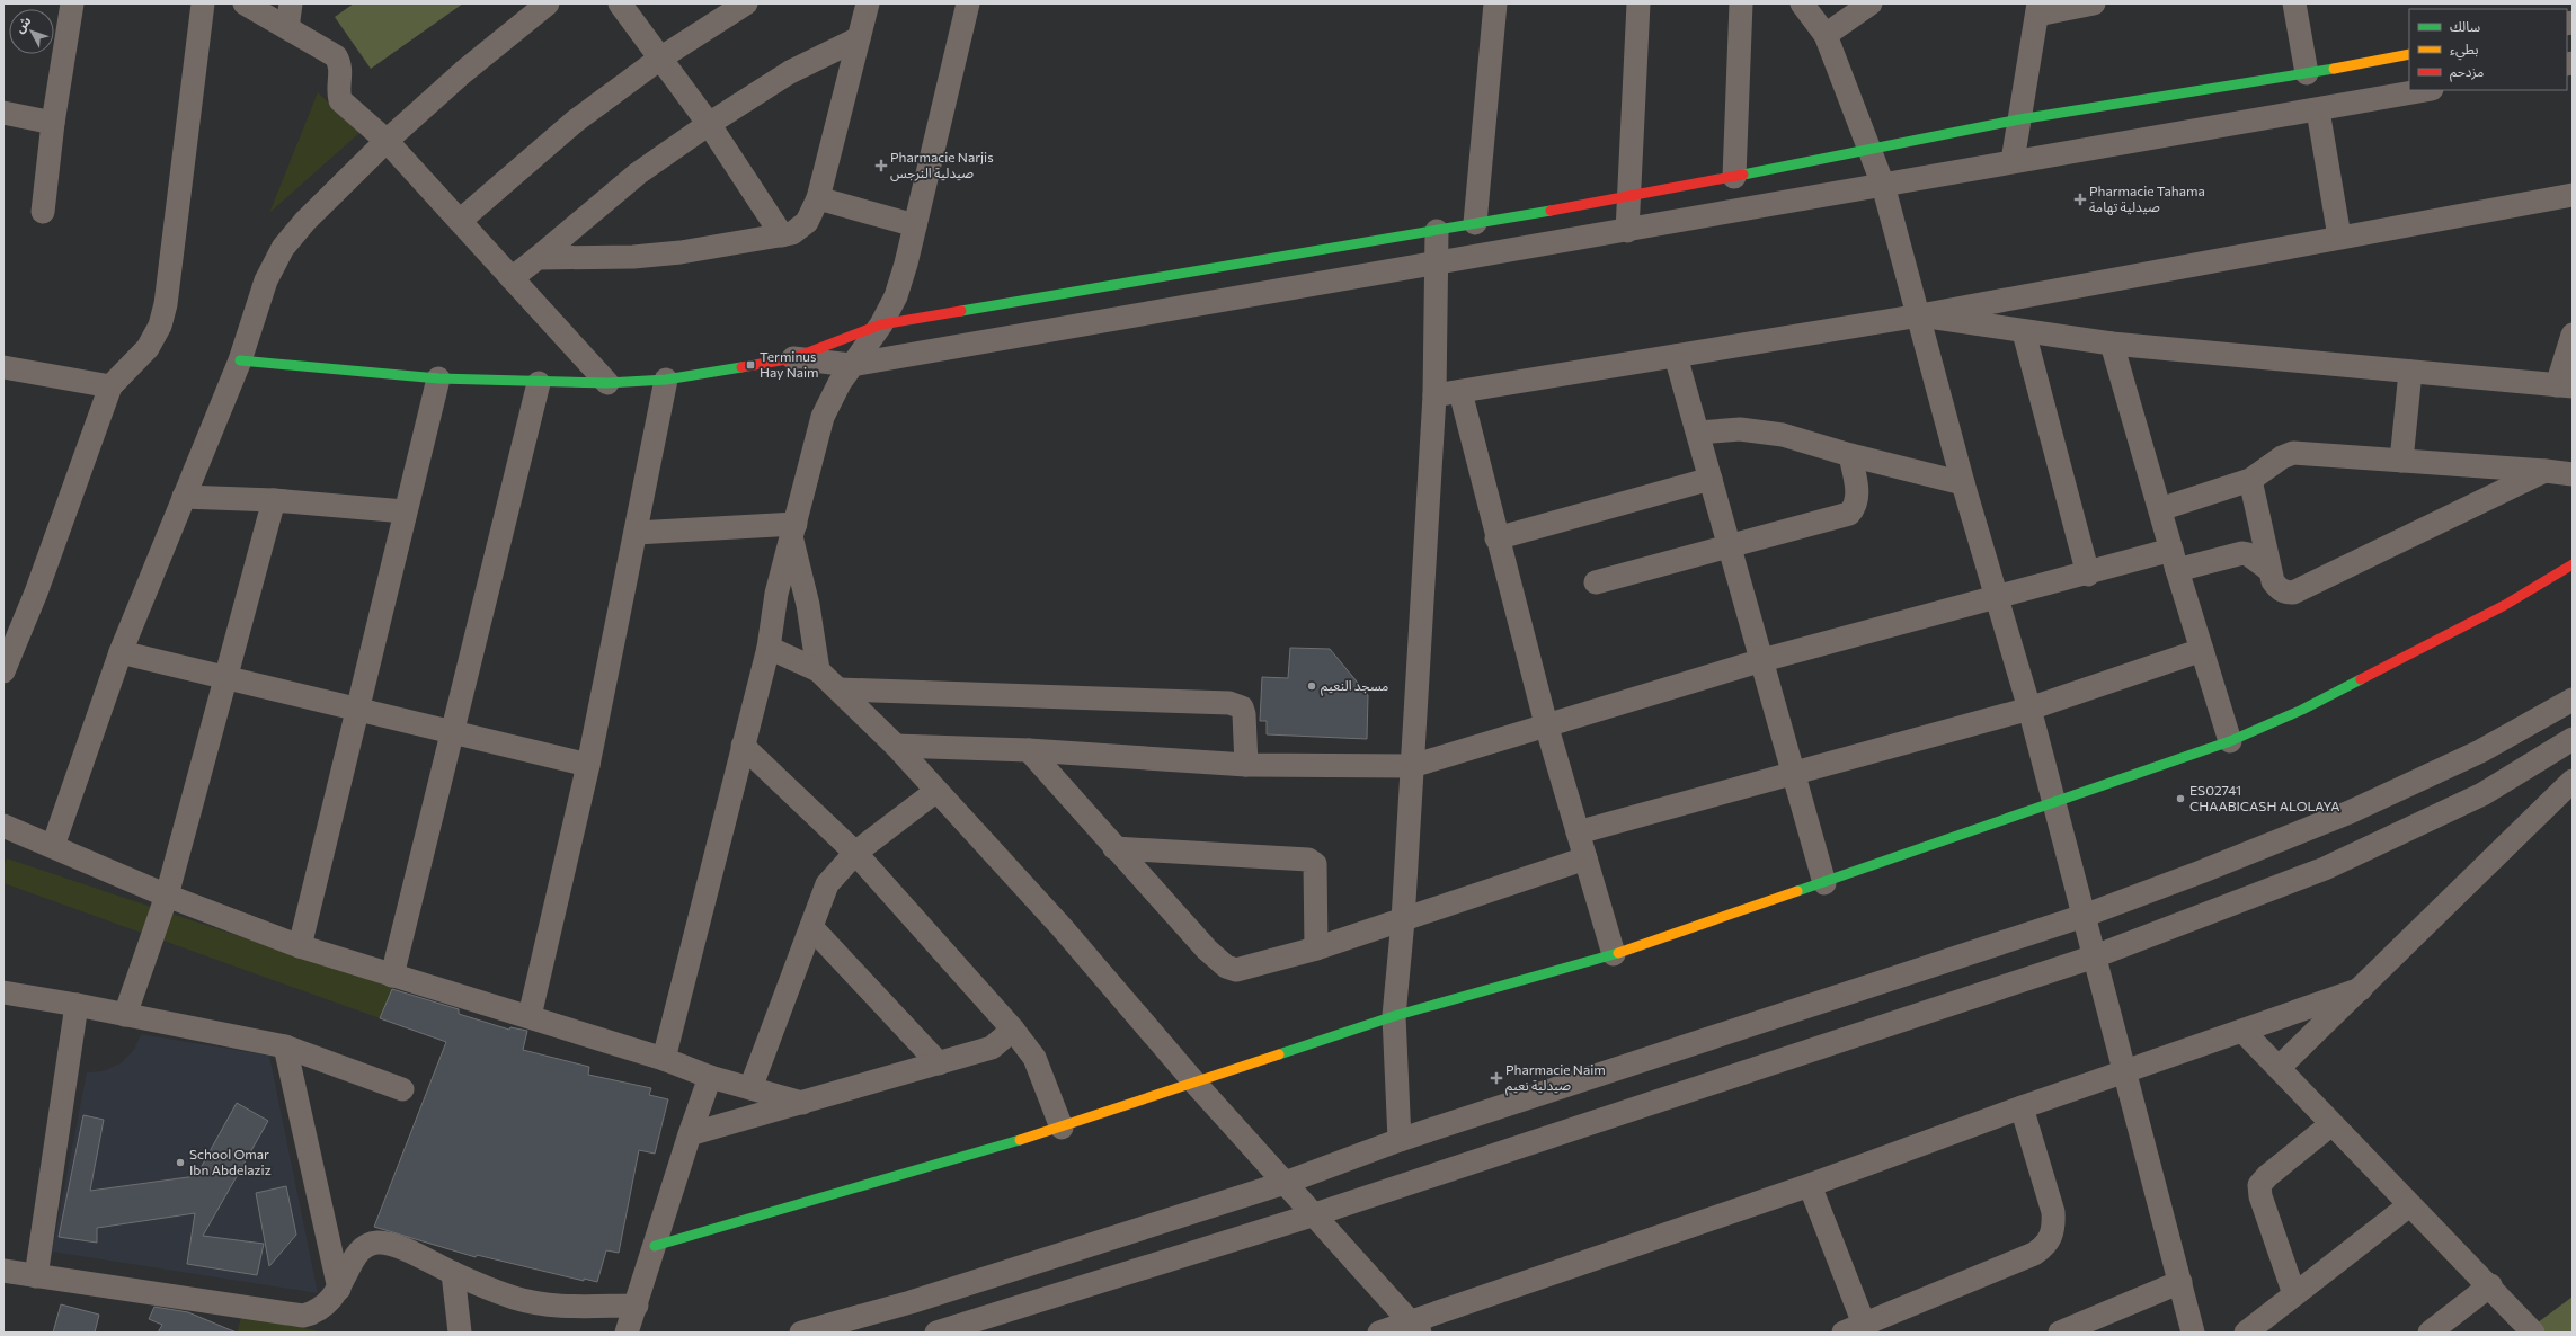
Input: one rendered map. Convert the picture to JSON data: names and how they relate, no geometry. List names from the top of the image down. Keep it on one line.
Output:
{"places":{"health":["Pharmacie Narjis صيدلية النرجس","Pharmacie Tahama صيدلية تهامة","Pharmacie Naim صيدلية نعيم"],"transit":["Terminus Hay Naim"],"other":["مسجد النعيم","ES02741 CHAABICASH ALOLAYA","School Omar Ibn Abdelaziz"]},"legend":["سالك","بطيء","مزدحم"],"north":"top left"}
